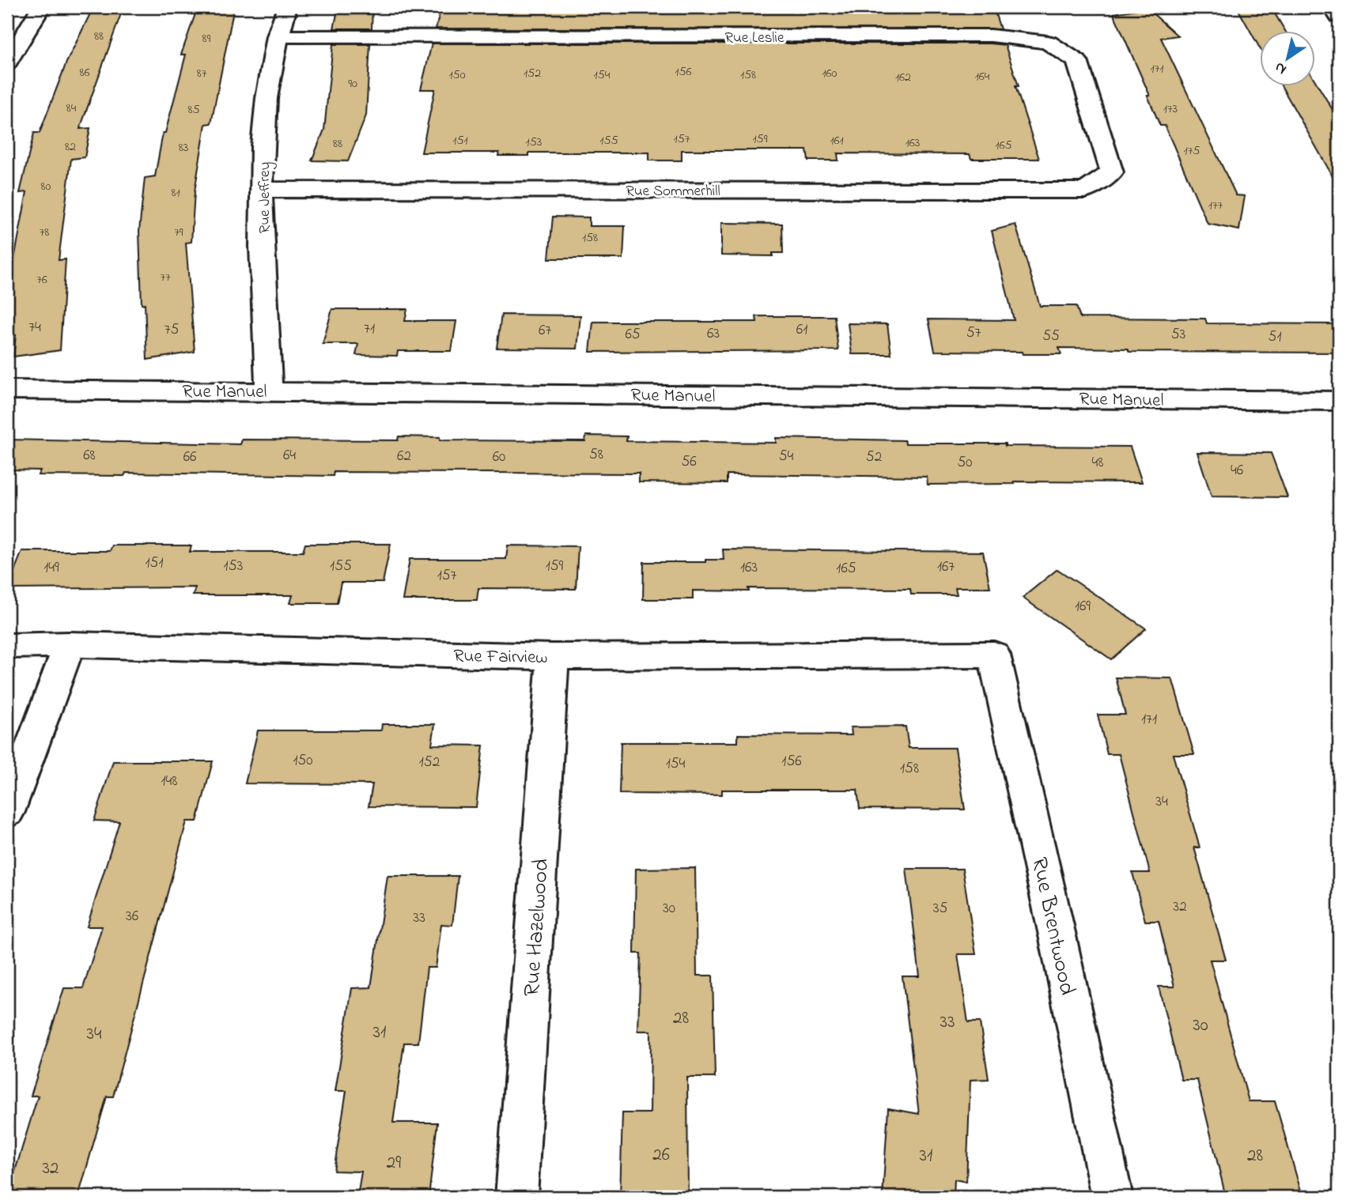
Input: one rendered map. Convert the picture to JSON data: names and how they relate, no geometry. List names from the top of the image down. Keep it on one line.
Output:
{"streets":{"street":["Rue Leslie","Rue Sommerhill","Rue Jeffrey","Rue Manuel","Rue Fairview","Rue Brentwood","Rue Hazelwood"]},"crossings":[["Rue Leslie","Rue Sommerhill"],["Rue Leslie","Rue Jeffrey"],["Rue Sommerhill","Rue Jeffrey"],["Rue Jeffrey","Rue Manuel"],["Rue Fairview","Rue Brentwood"],["Rue Fairview","Rue Hazelwood"]],"house_numbers":["88","89","171","156","86","87","152","160","150","154","158","164","162","90","84","173","85","157","159","151","155","161","153","163","88","165","82","83","175","80","81","177","78","79","158","77","76","74","71","75","61","67","57","63","65","53","55","51","58","68","64","62","54","66","60","52","56","50","48","46","151","153","155","159","167","149","163","165","157","169","171","150","156","152","154","158","148","34","32","30","35","36","33","28","33","30","31","34","26","31","28","29","32"],"north":"bottom left"}
